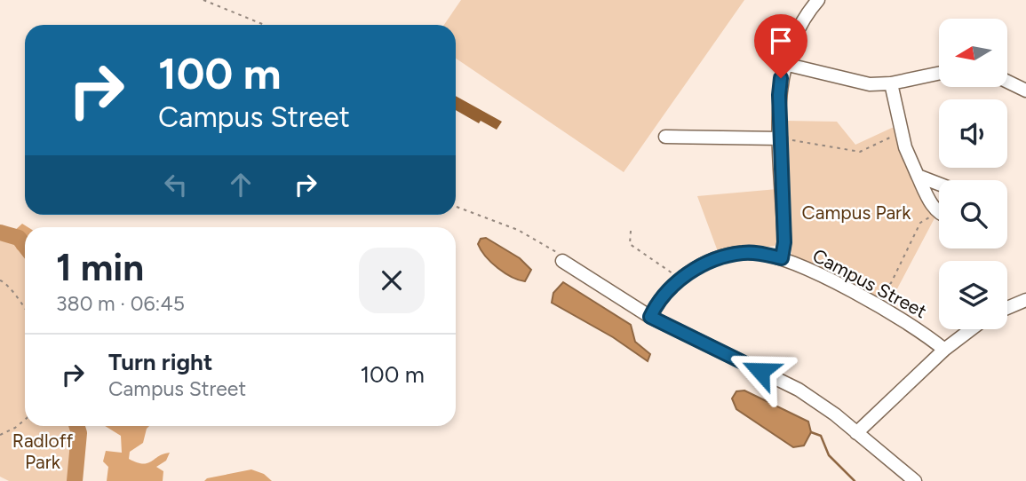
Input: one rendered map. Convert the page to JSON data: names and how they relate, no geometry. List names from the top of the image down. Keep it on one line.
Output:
{"streets":{"street":["Campus Street"]},"parks":["Campus Park","Radloff Park"],"north":"left","page":{"turn":["100 m","Campus Street"],"heading":["1 min","380 m · 06:45"],"list":[{"name":"Turn right","note":"Campus Street","value":"100 m"}]}}
